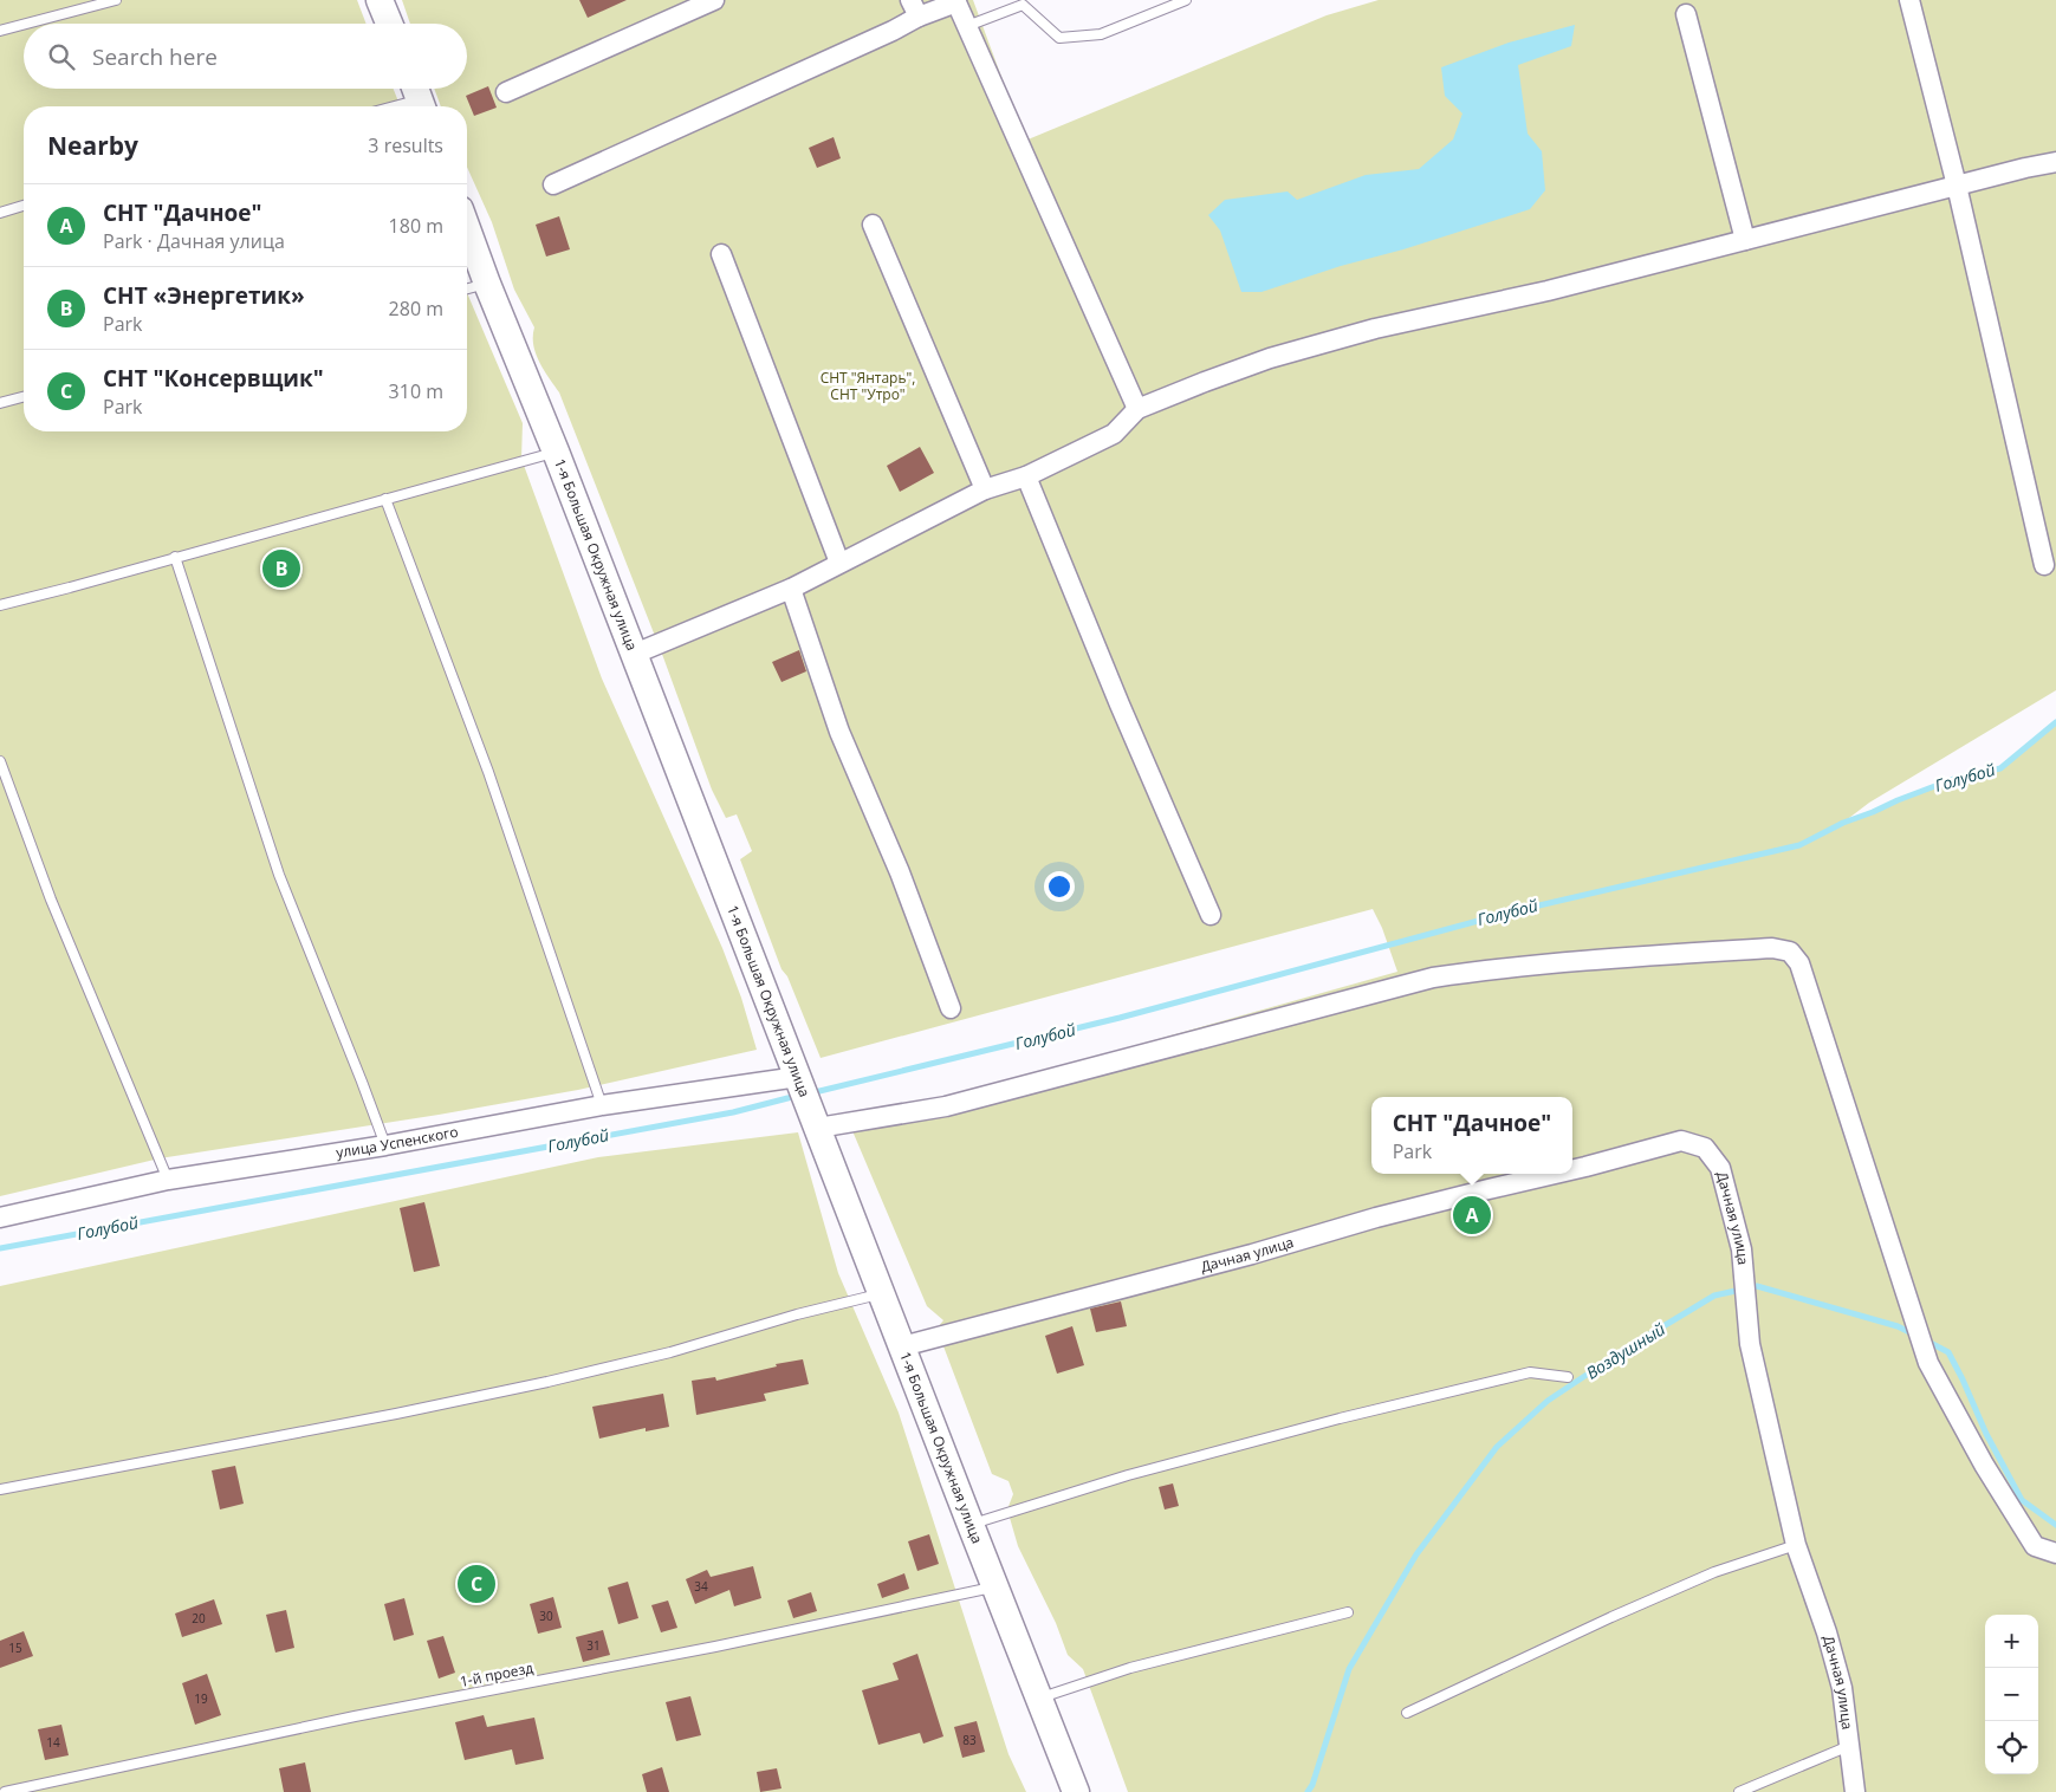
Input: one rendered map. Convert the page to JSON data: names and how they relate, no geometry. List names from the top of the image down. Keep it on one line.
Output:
{"streets":{"street":["1-я Большая Окружная улица","улица Успенского","Дачная улица"],"lane":["1-й проезд"]},"crossings":[["1-я Большая Окружная улица","улица Успенского"],["1-я Большая Окружная улица","Дачная улица"],["1-я Большая Окружная улица","1-й проезд"]],"water":["Голубой","Воздушный"],"parks":["СНТ \"Янтарь\", СНТ \"Утро\""],"house_numbers":["34","30","20","31","15","19","83","14"],"page":{"search":"Search here","heading":["Nearby","3 results"],"list":[{"mark":"A","name":"СНТ \"Дачное\"","note":"Park · Дачная улица","value":"180 m"},{"mark":"B","name":"СНТ «Энергетик»","note":"Park","value":"280 m"},{"mark":"C","name":"СНТ \"Консервщик\"","note":"Park","value":"310 m"}],"pins":["B","A","C"],"popup":["СНТ \"Дачное\"","Park"],"map_buttons":["+","−"]}}
